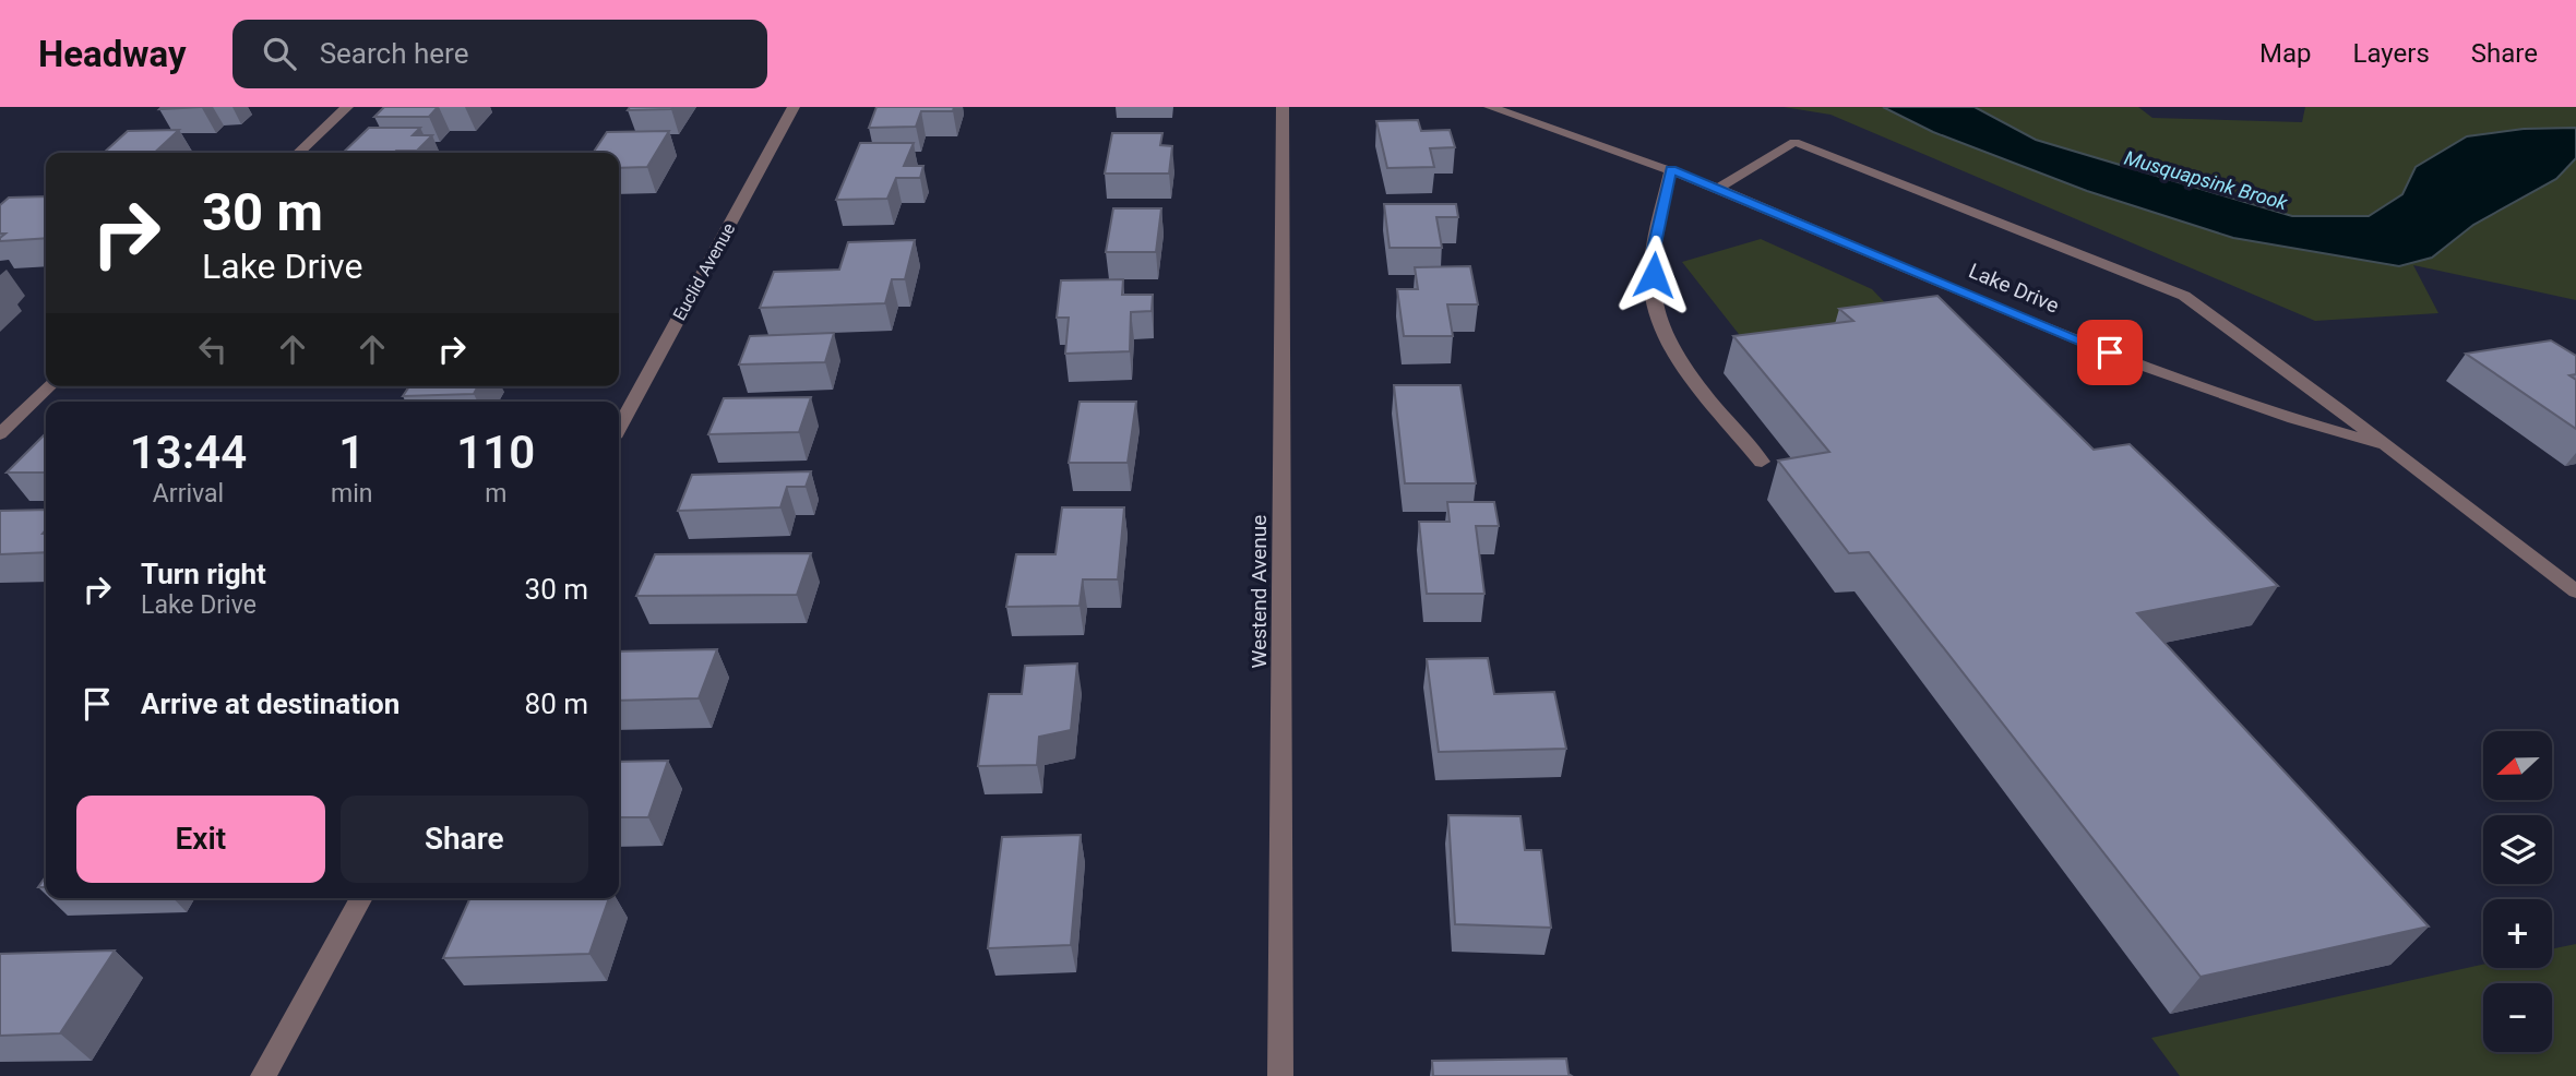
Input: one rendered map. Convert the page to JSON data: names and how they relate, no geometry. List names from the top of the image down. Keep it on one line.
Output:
{"streets":{"street":["Euclid Avenue","Lake Drive","Westend Avenue"]},"water":["Musquapsink Brook"],"north":"left","page":{"header":"Headway","search":"Search here","nav":["Map","Layers","Share"],"turn":["30 m","Lake Drive"],"eta":["13:44","Arrival","1","min","110","m"],"list":[{"name":"Turn right","note":"Lake Drive","value":"30 m"},{"name":"Arrive at destination","value":"80 m"}],"map_buttons":["+","−"],"buttons":["Exit","Share"]}}
